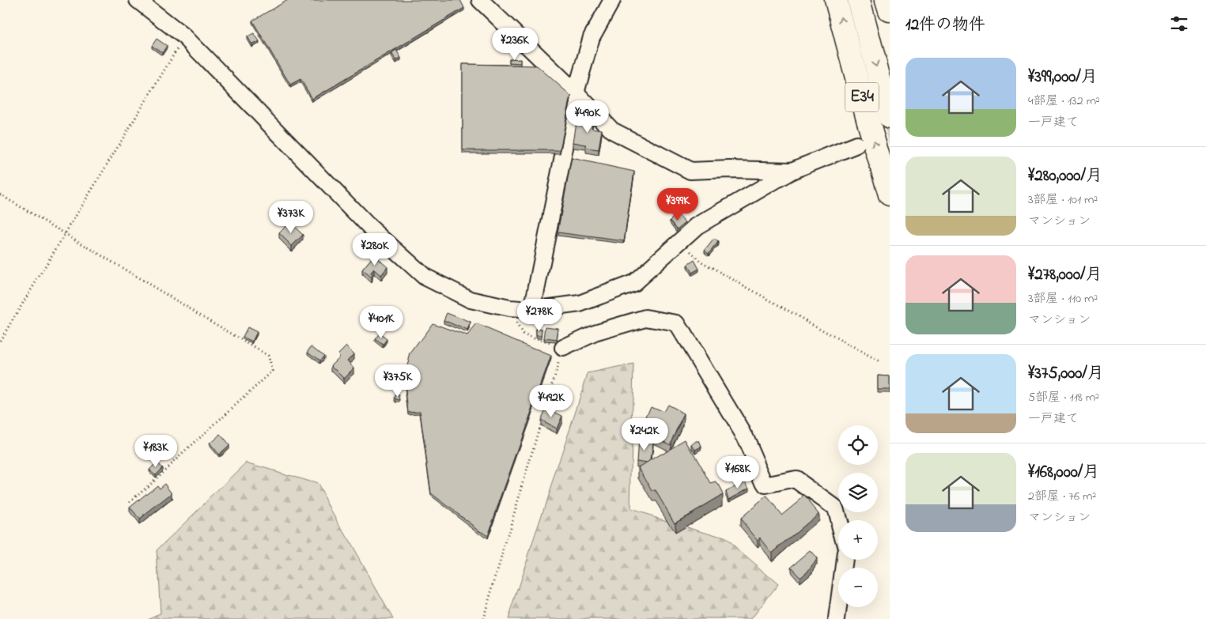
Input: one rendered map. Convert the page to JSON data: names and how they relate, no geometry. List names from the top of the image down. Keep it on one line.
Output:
{"streets":{"highway":["E34"]},"page":{"heading":"12件の物件","price":["¥236K","¥490K","¥399K","¥373K","¥280K","¥278K","¥401K","¥375K","¥492K","¥242K","¥183K","¥168K"],"list":[{"name":"¥399,000/月","note":"4部屋 · 132 m² · 一戸建て"},{"name":"¥280,000/月","note":"3部屋 · 101 m² · マンション"},{"name":"¥278,000/月","note":"3部屋 · 110 m² · マンション"},{"name":"¥375,000/月","note":"5部屋 · 118 m² · 一戸建て"},{"name":"¥168,000/月","note":"2部屋 · 76 m² · マンション"}],"map_buttons":["+","−"]}}
